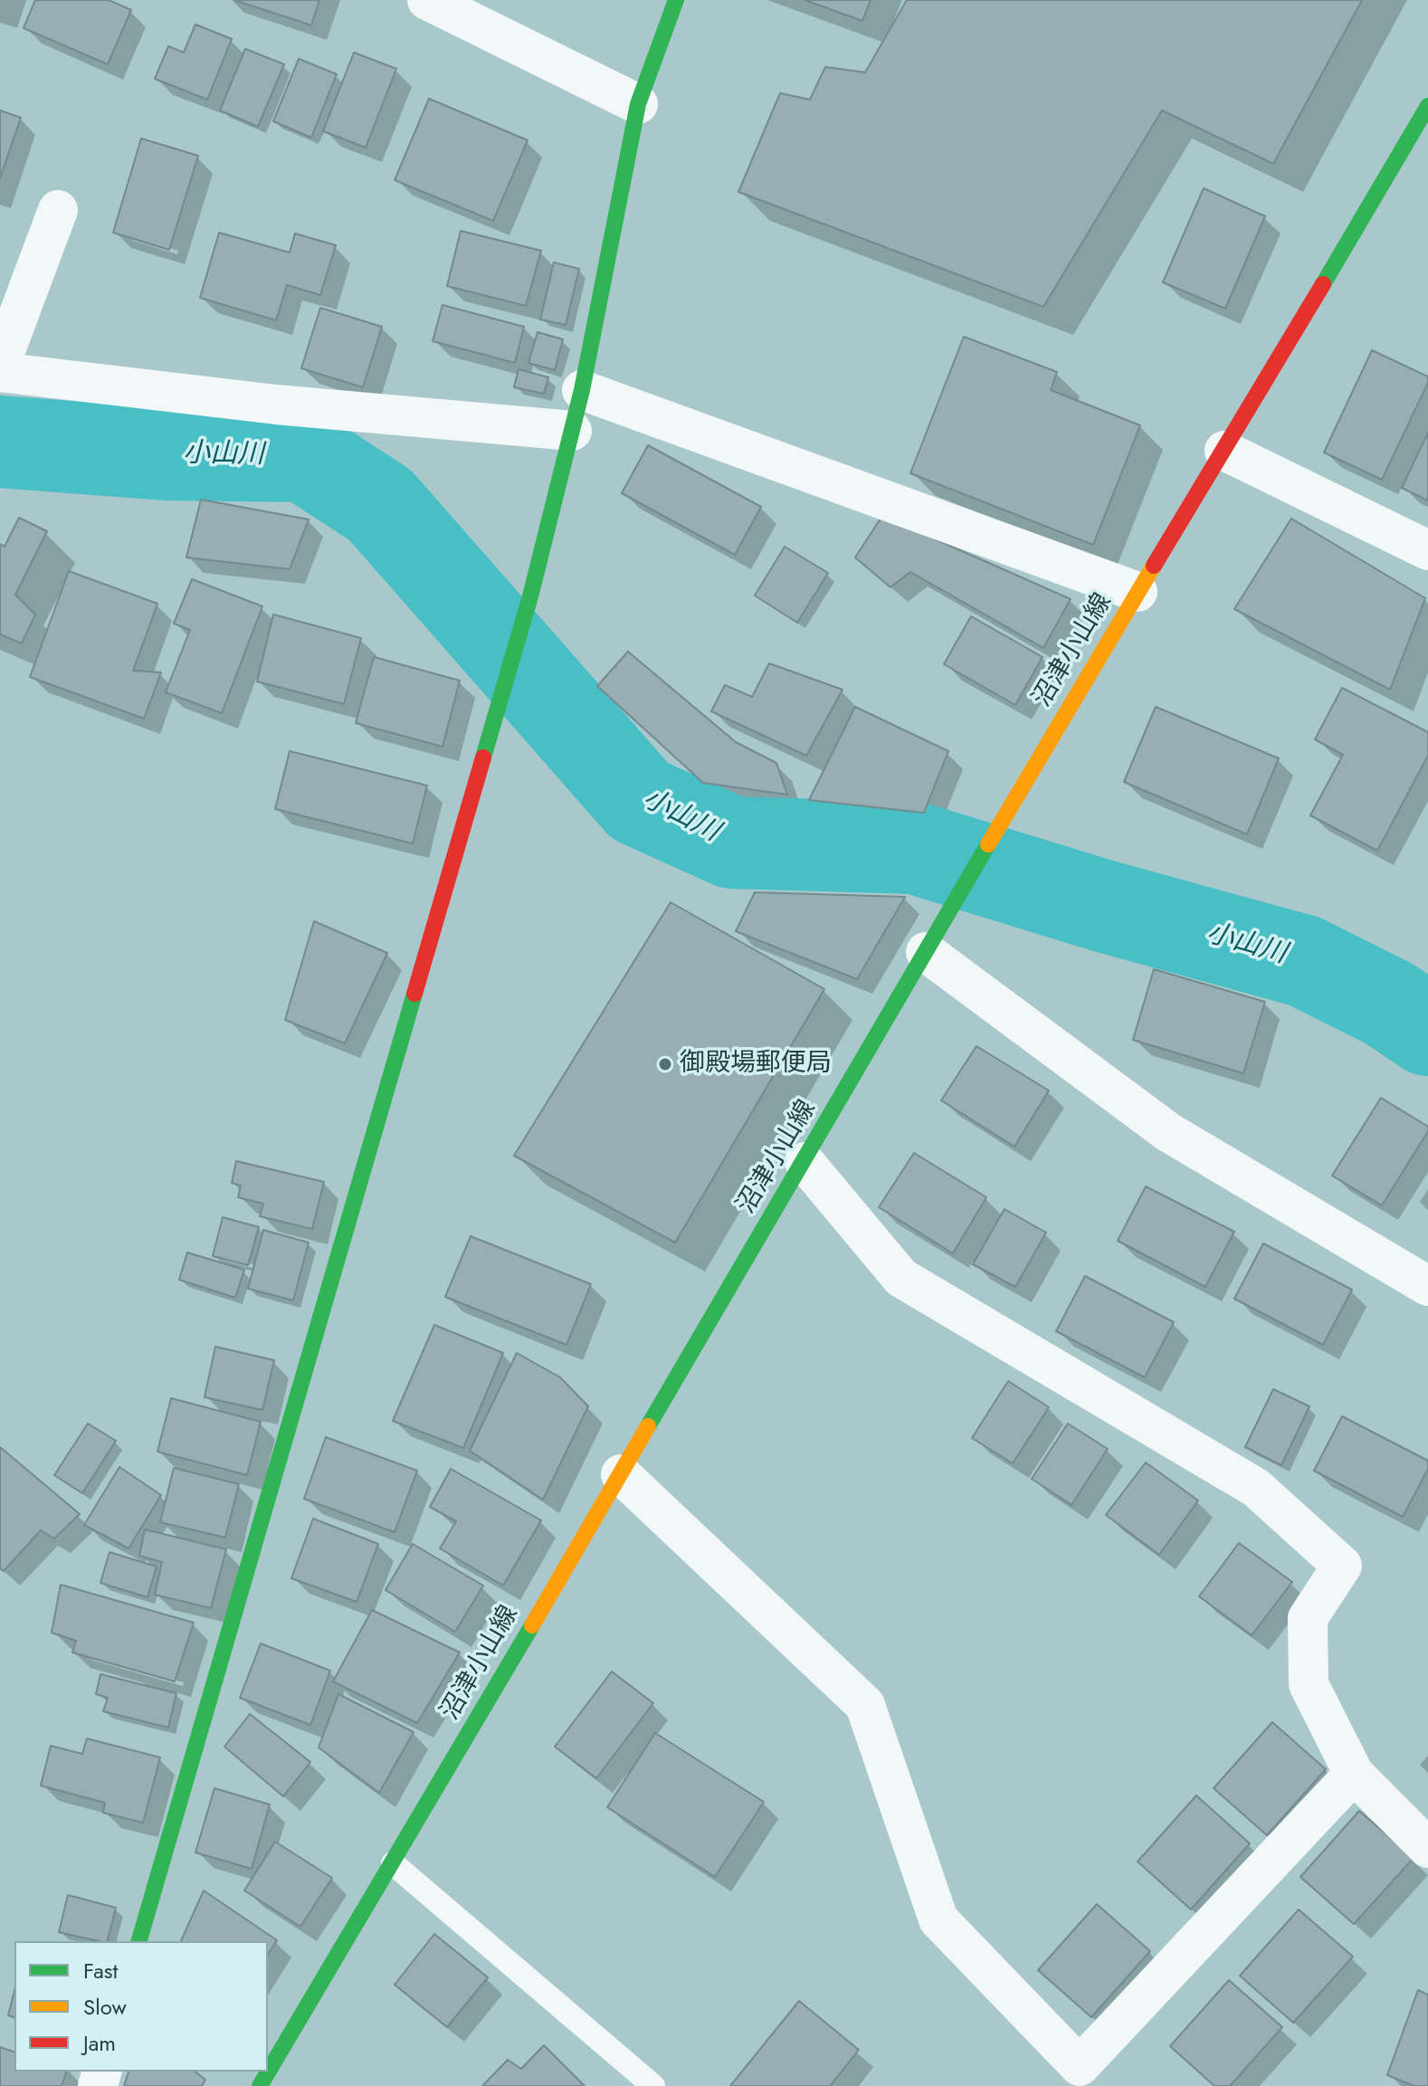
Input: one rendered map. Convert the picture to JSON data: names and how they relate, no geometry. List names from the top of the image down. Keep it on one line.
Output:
{"streets":{"main road":["沼津小山線"]},"water":["小山川"],"places":["御殿場郵便局"],"legend":["Fast","Slow","Jam"]}
